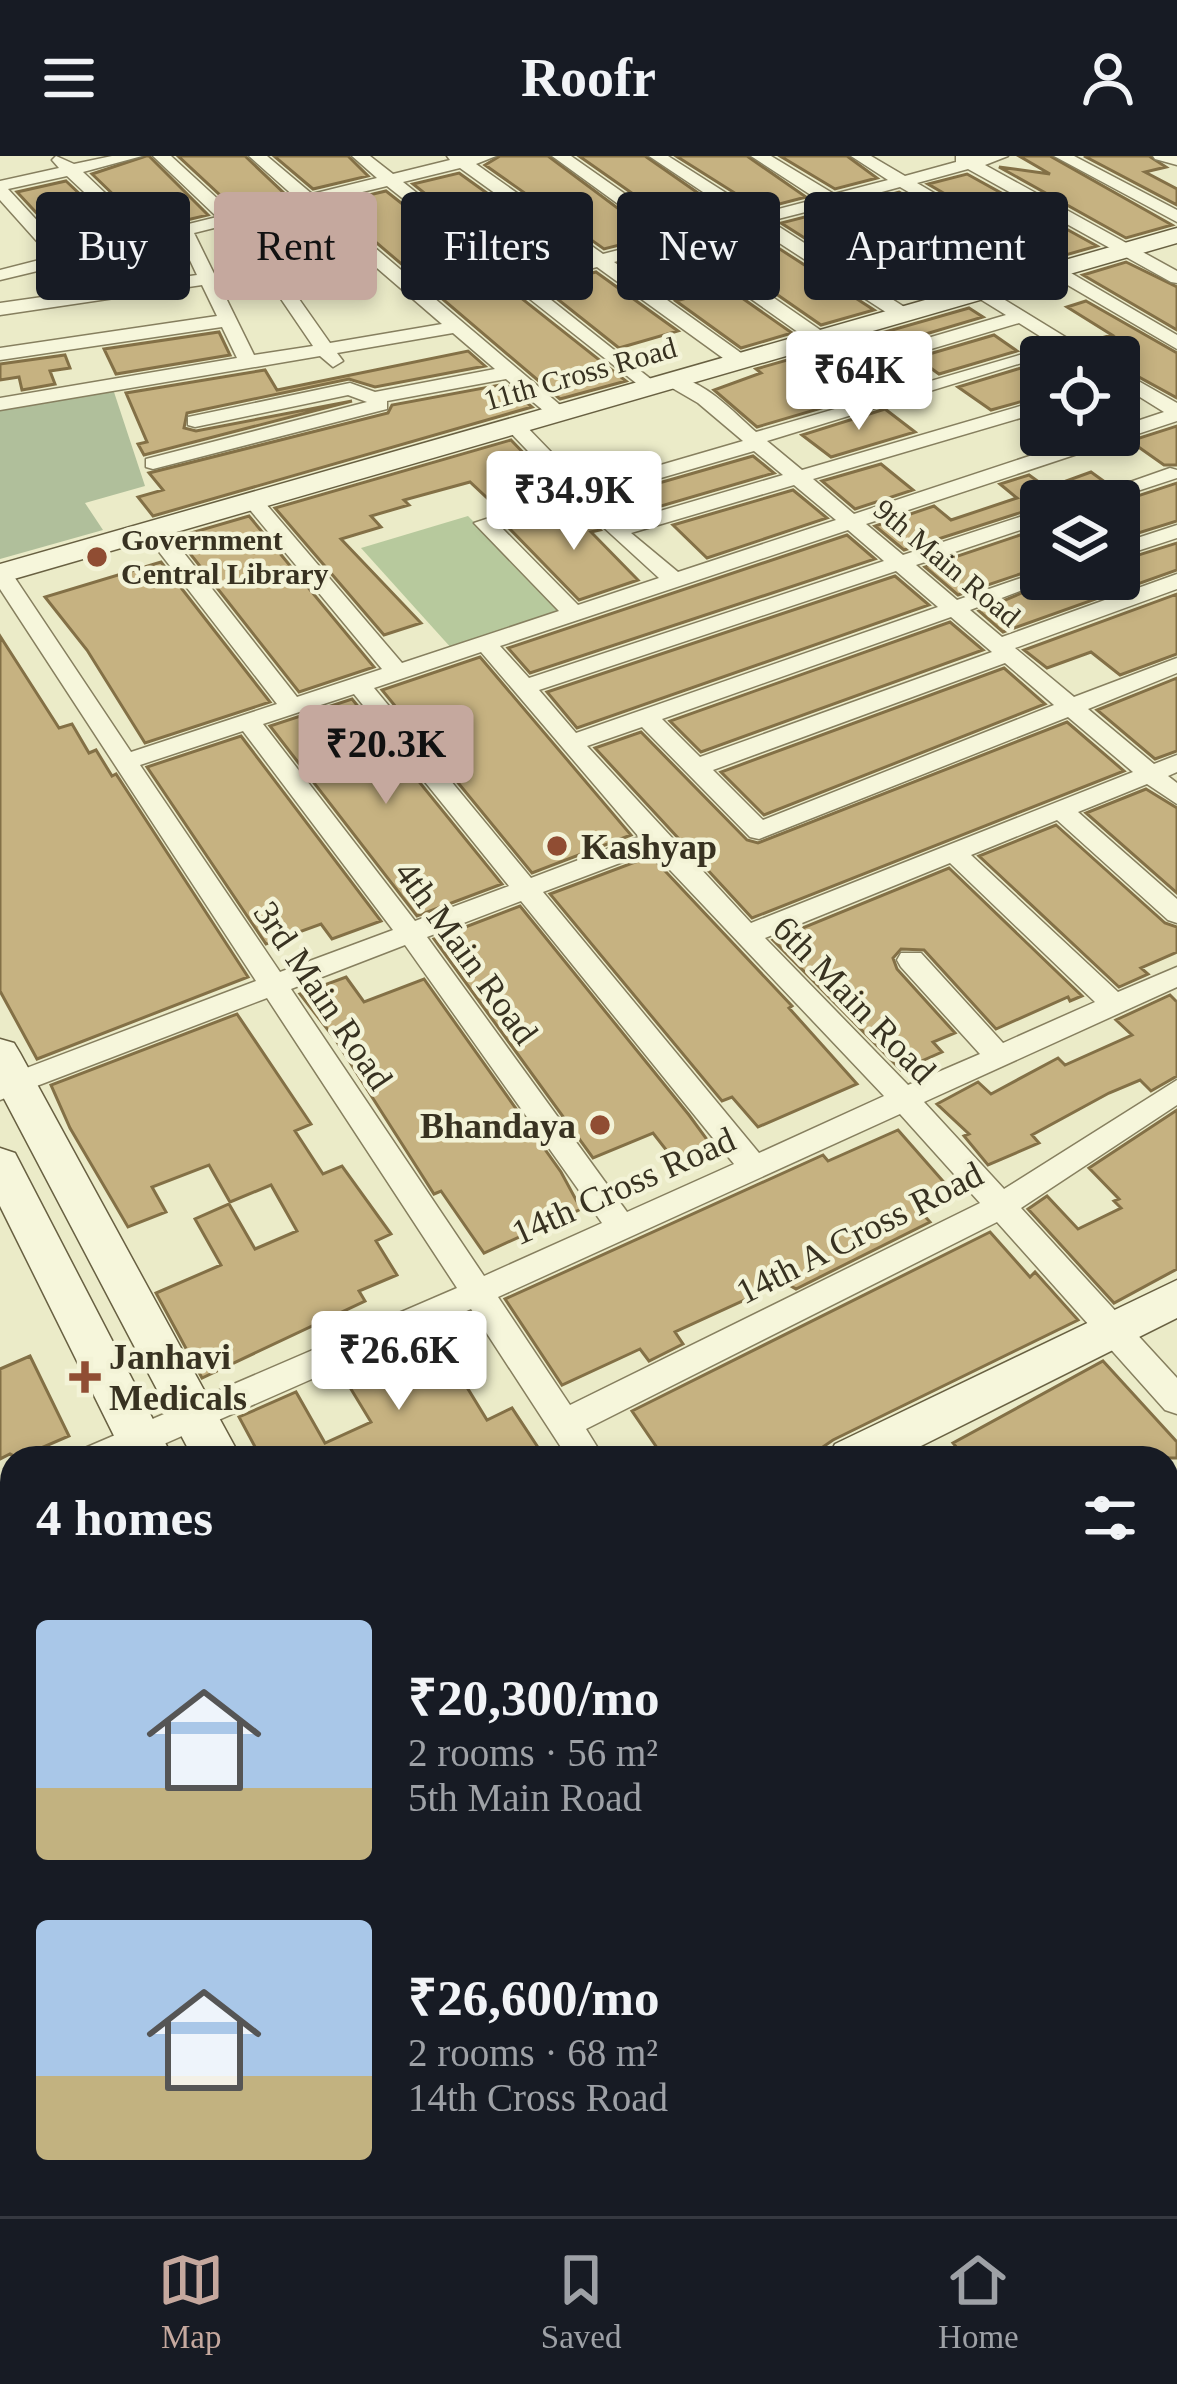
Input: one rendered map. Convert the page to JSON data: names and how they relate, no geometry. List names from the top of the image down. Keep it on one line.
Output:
{"streets":{"street":["11th Cross Road","9th Main Road","4th Main Road","3rd Main Road","6th Main Road","14th Cross Road","14th A Cross Road"]},"crossings":[["11th Cross Road","9th Main Road"],["11th Cross Road","3rd Main Road"],["4th Main Road","14th Cross Road"],["3rd Main Road","14th Cross Road"],["3rd Main Road","14th A Cross Road"],["6th Main Road","14th Cross Road"],["6th Main Road","14th A Cross Road"]],"places":{"other":["Government Central Library","Kashyap","Bhandaya"],"health":["Janhavi Medicals"]},"page":{"header":"Roofr","chip":["Buy","Rent","Filters","New","Apartment"],"price":["₹64K","₹34.9K","₹20.3K","₹26.6K"],"heading":"4 homes","list":[{"name":"₹20,300/mo","note":"2 rooms · 56 m² · 5th Main Road"},{"name":"₹26,600/mo","note":"2 rooms · 68 m² · 14th Cross Road"}],"tabs":["Map","Saved","Home"]}}
